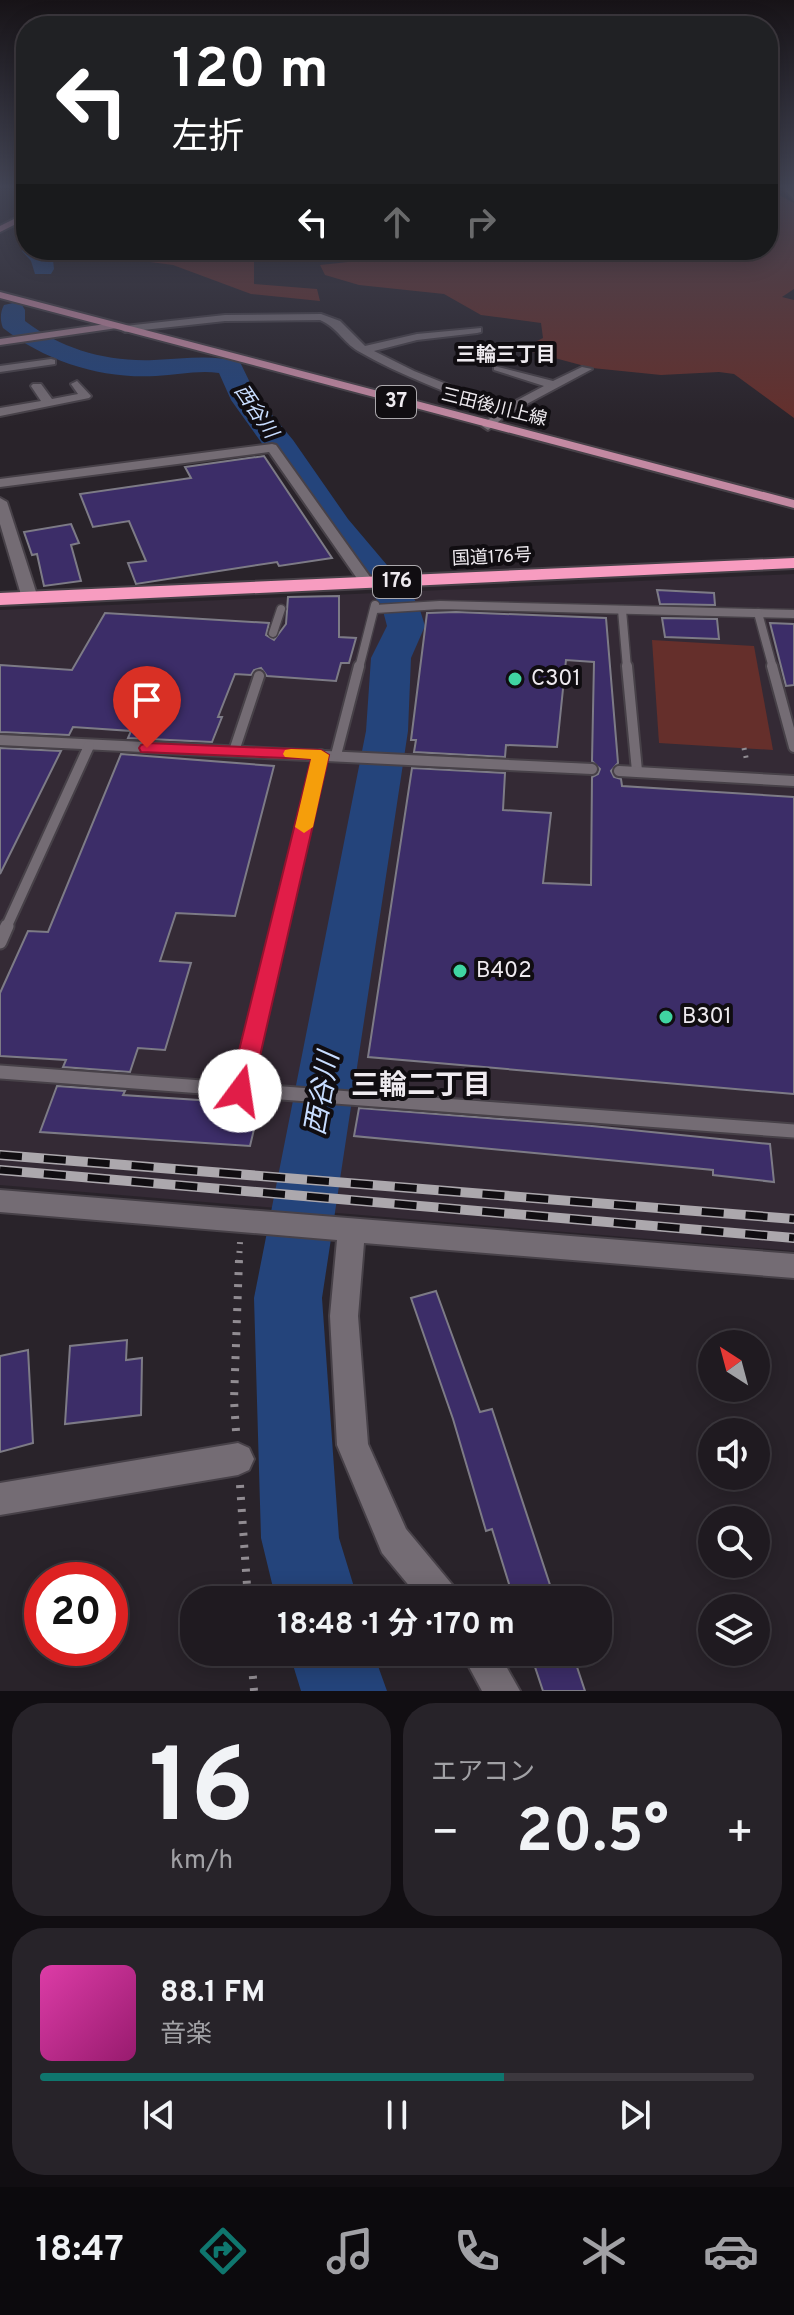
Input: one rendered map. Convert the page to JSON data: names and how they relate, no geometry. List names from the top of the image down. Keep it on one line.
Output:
{"streets":{"highway":["国道176号","176"],"main road":["37","三田後川上線"]},"districts":["三輪三丁目","三輪二丁目"],"water":["西谷川"],"places":["C301","B402","B301"],"north":"top left","page":{"turn":["120 m","左折"],"limit":"20","trip":"18:48 · 1 分 · 170 m","tile":[["16","km/h"],"エアコン"],"heat":["−","20.5°","+"],"song":["88.1 FM","音楽"],"tabs":"18:47"}}
